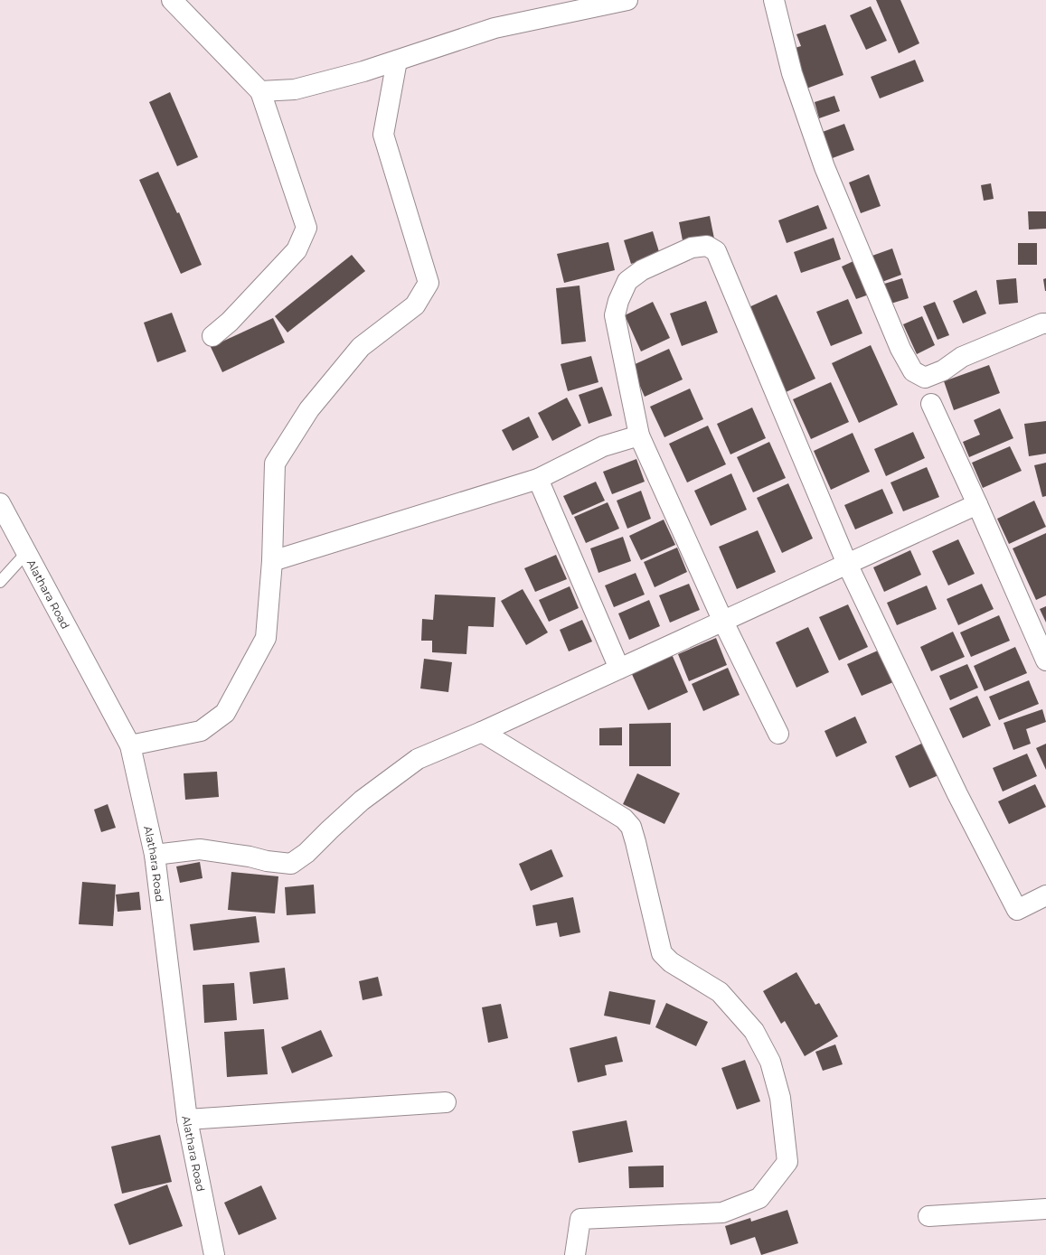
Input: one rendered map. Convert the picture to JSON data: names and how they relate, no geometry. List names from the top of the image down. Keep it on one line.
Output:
{"streets":{"street":["Alathara Road"]}}
